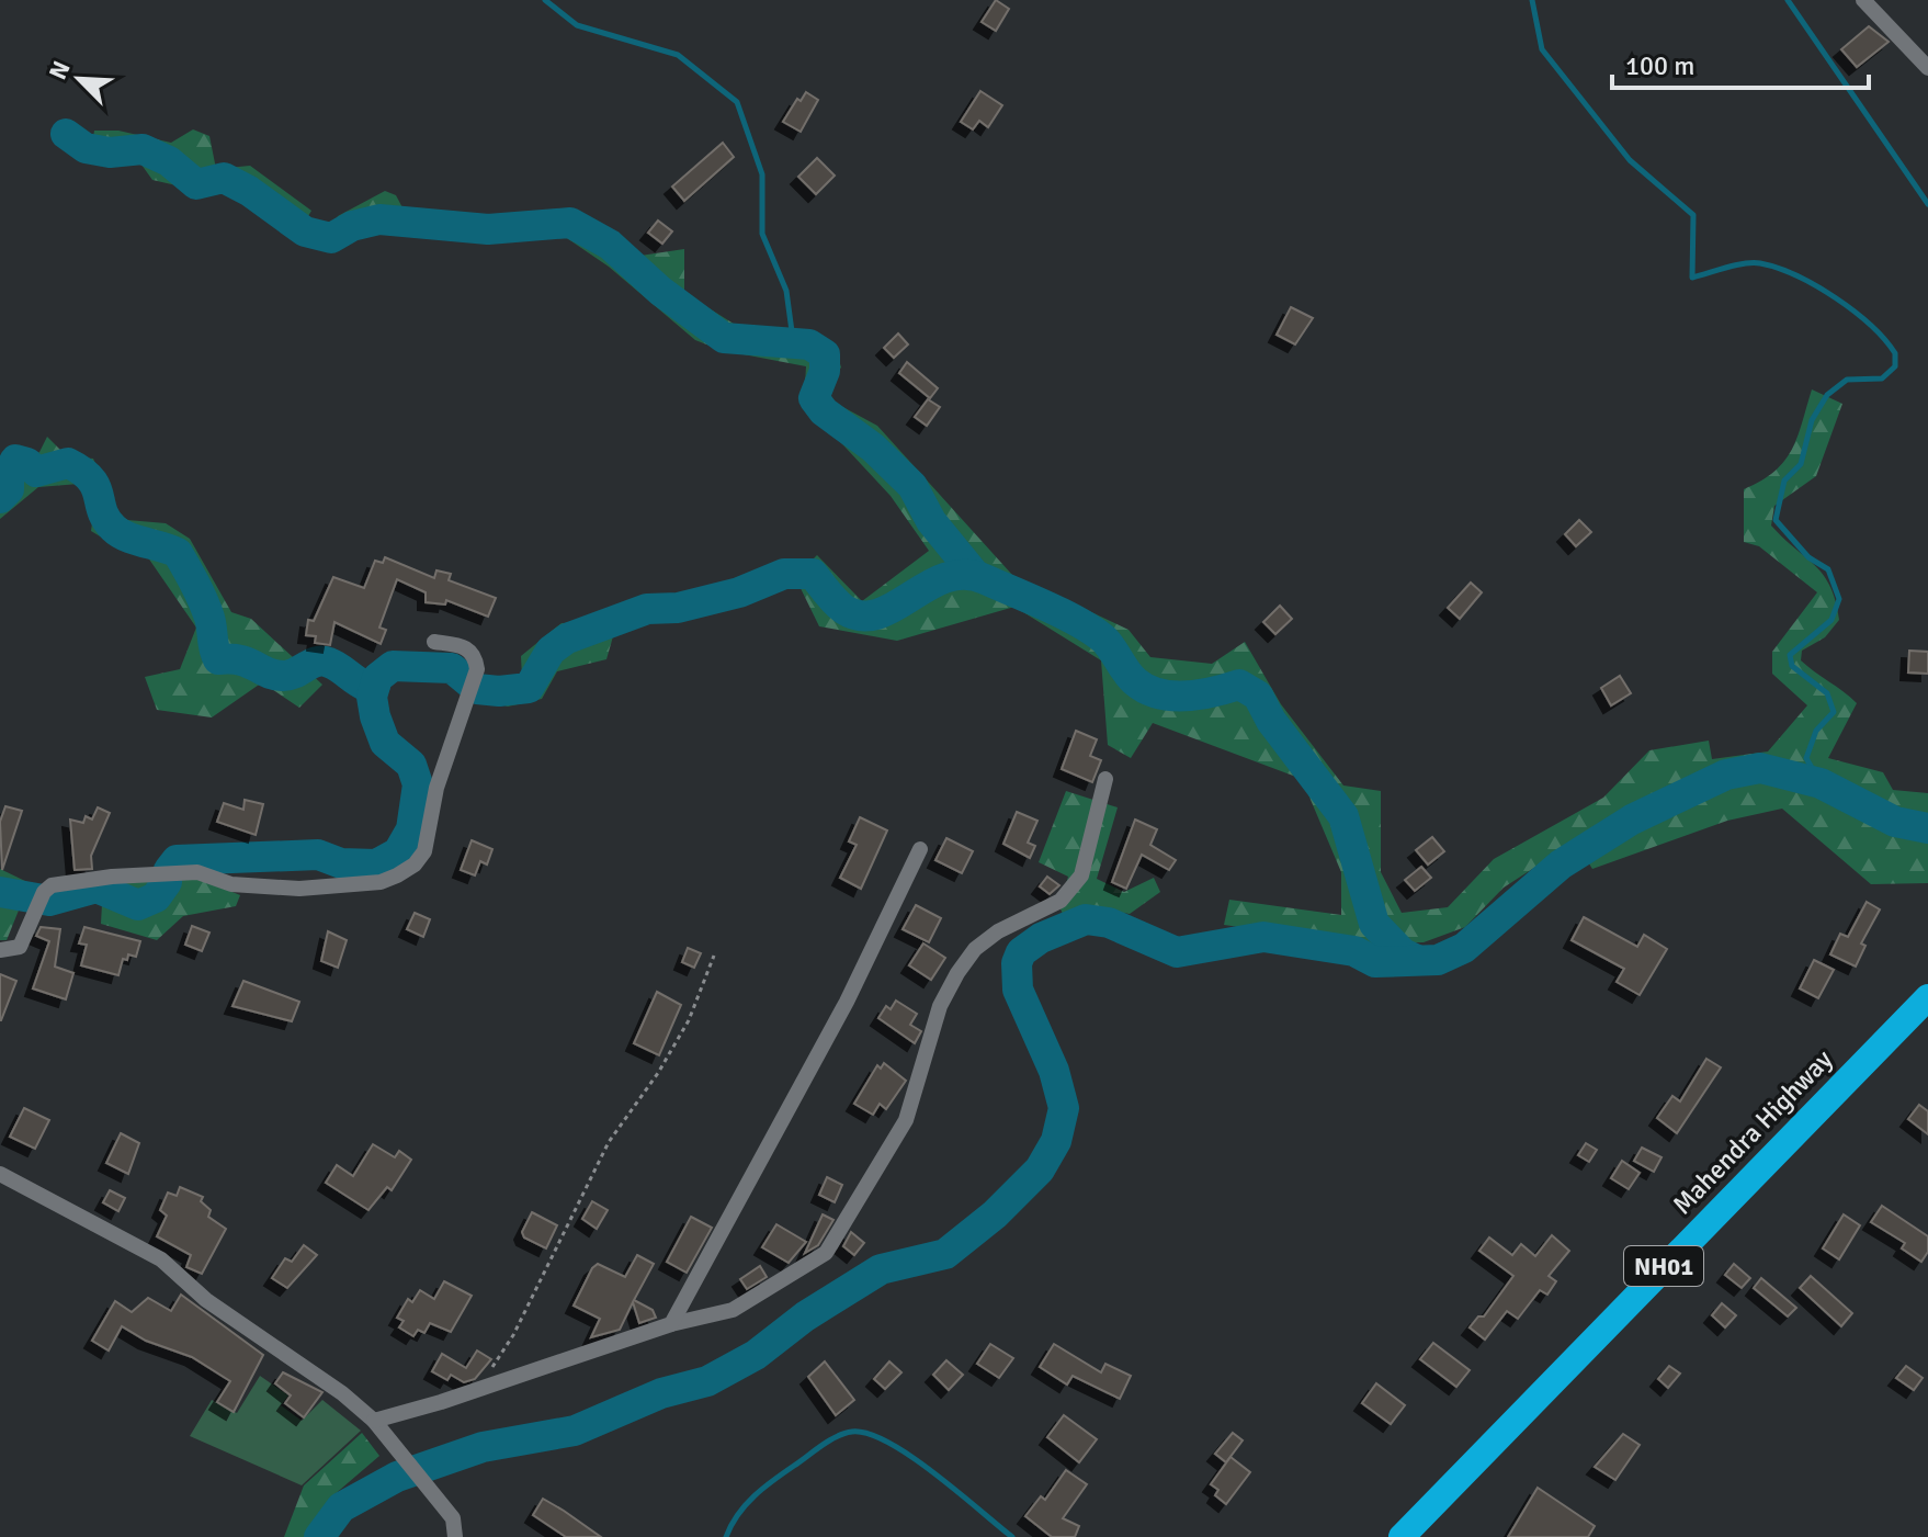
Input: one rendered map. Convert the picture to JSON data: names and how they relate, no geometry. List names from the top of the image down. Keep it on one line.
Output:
{"streets":{"highway":["Mahendra Highway","NH01"]},"scale_bar":"100 m","north":"top left"}
